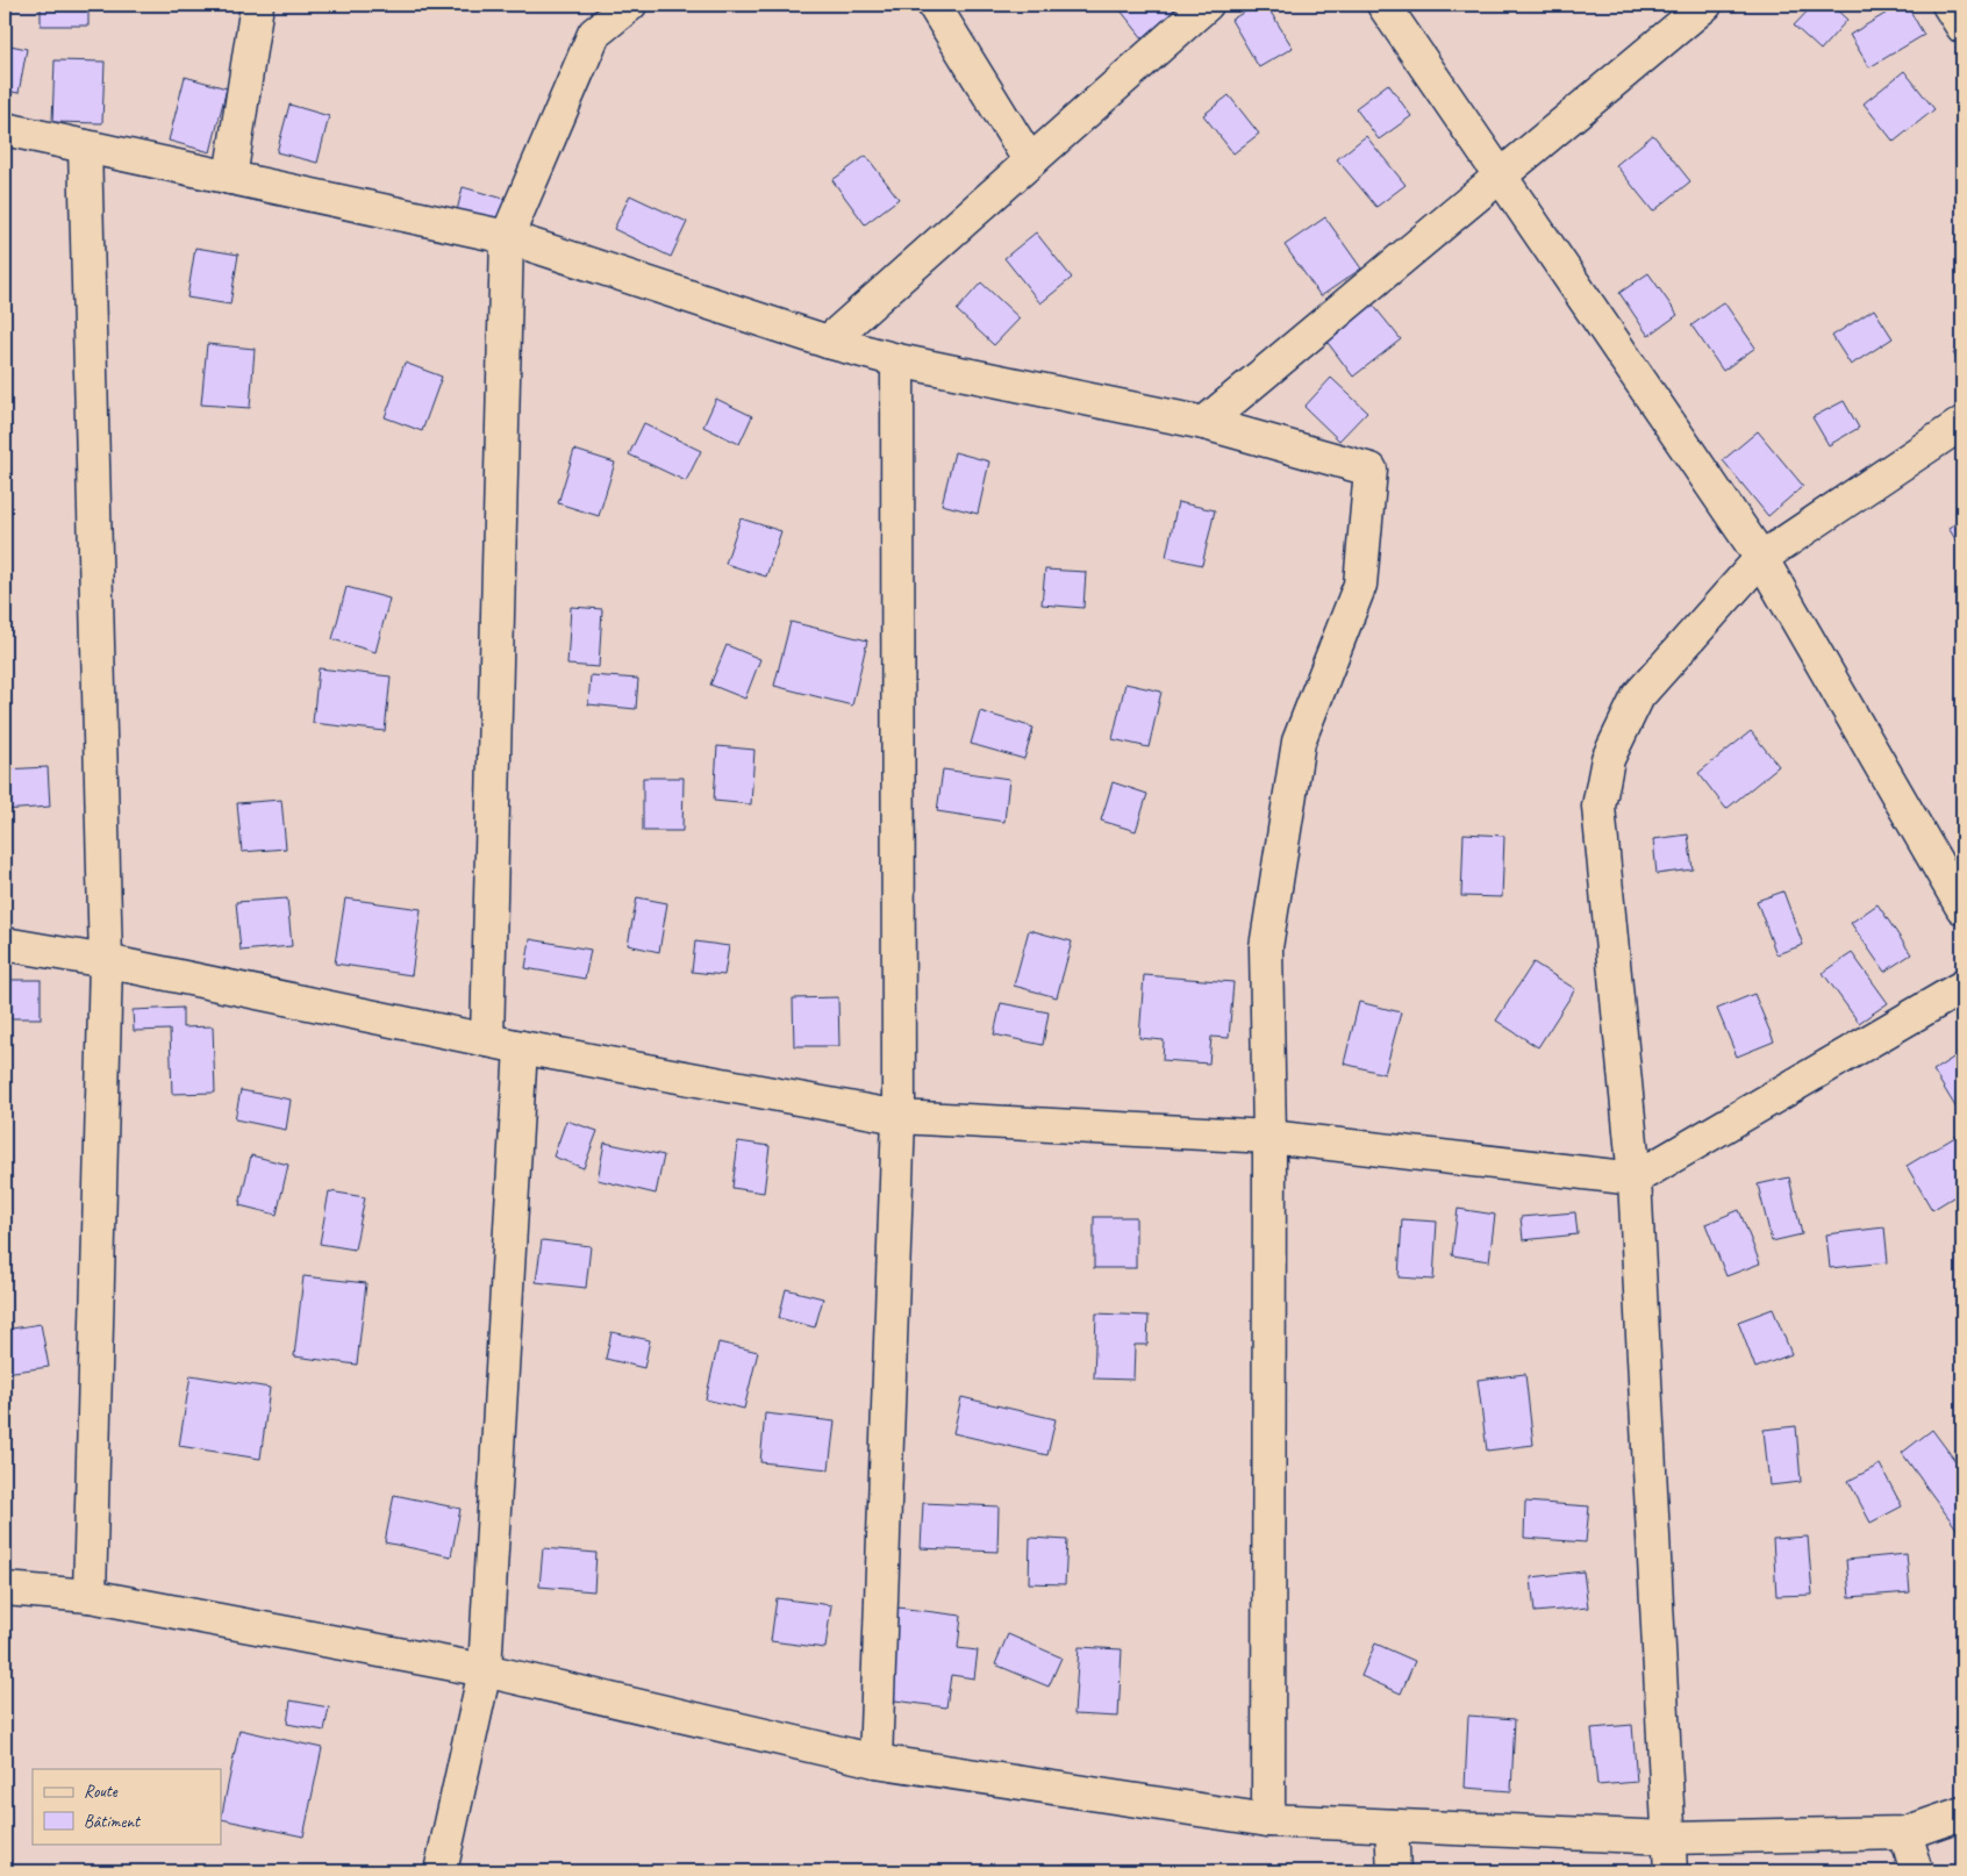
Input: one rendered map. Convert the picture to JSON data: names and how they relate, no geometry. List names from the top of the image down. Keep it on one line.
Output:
{"legend":["Route","Bâtiment"]}
